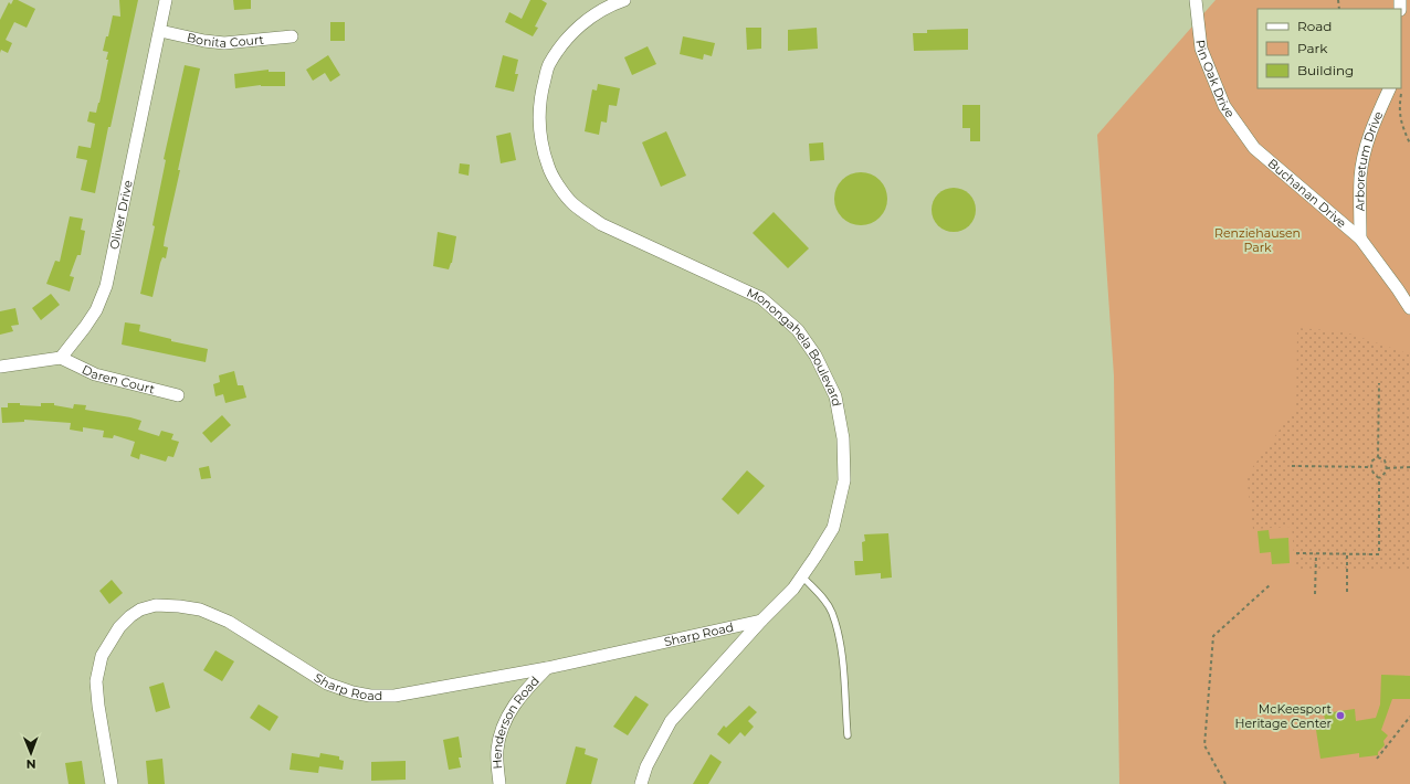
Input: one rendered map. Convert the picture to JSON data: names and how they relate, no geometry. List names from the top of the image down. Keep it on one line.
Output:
{"streets":{"street":["Bonita Court","Pin Oak Drive","Arboretum Drive","Buchanan Drive","Oliver Drive","Monongahela Boulevard","Daren Court","Sharp Road","Henderson Road"]},"crossings":[["Bonita Court","Oliver Drive"],["Pin Oak Drive","Buchanan Drive"],["Arboretum Drive","Buchanan Drive"],["Oliver Drive","Daren Court"],["Monongahela Boulevard","Sharp Road"],["Sharp Road","Henderson Road"]],"parks":["Renziehausen Park"],"places":["McKeesport Heritage Center"],"legend":["Road","Park","Building"],"north":"bottom"}
